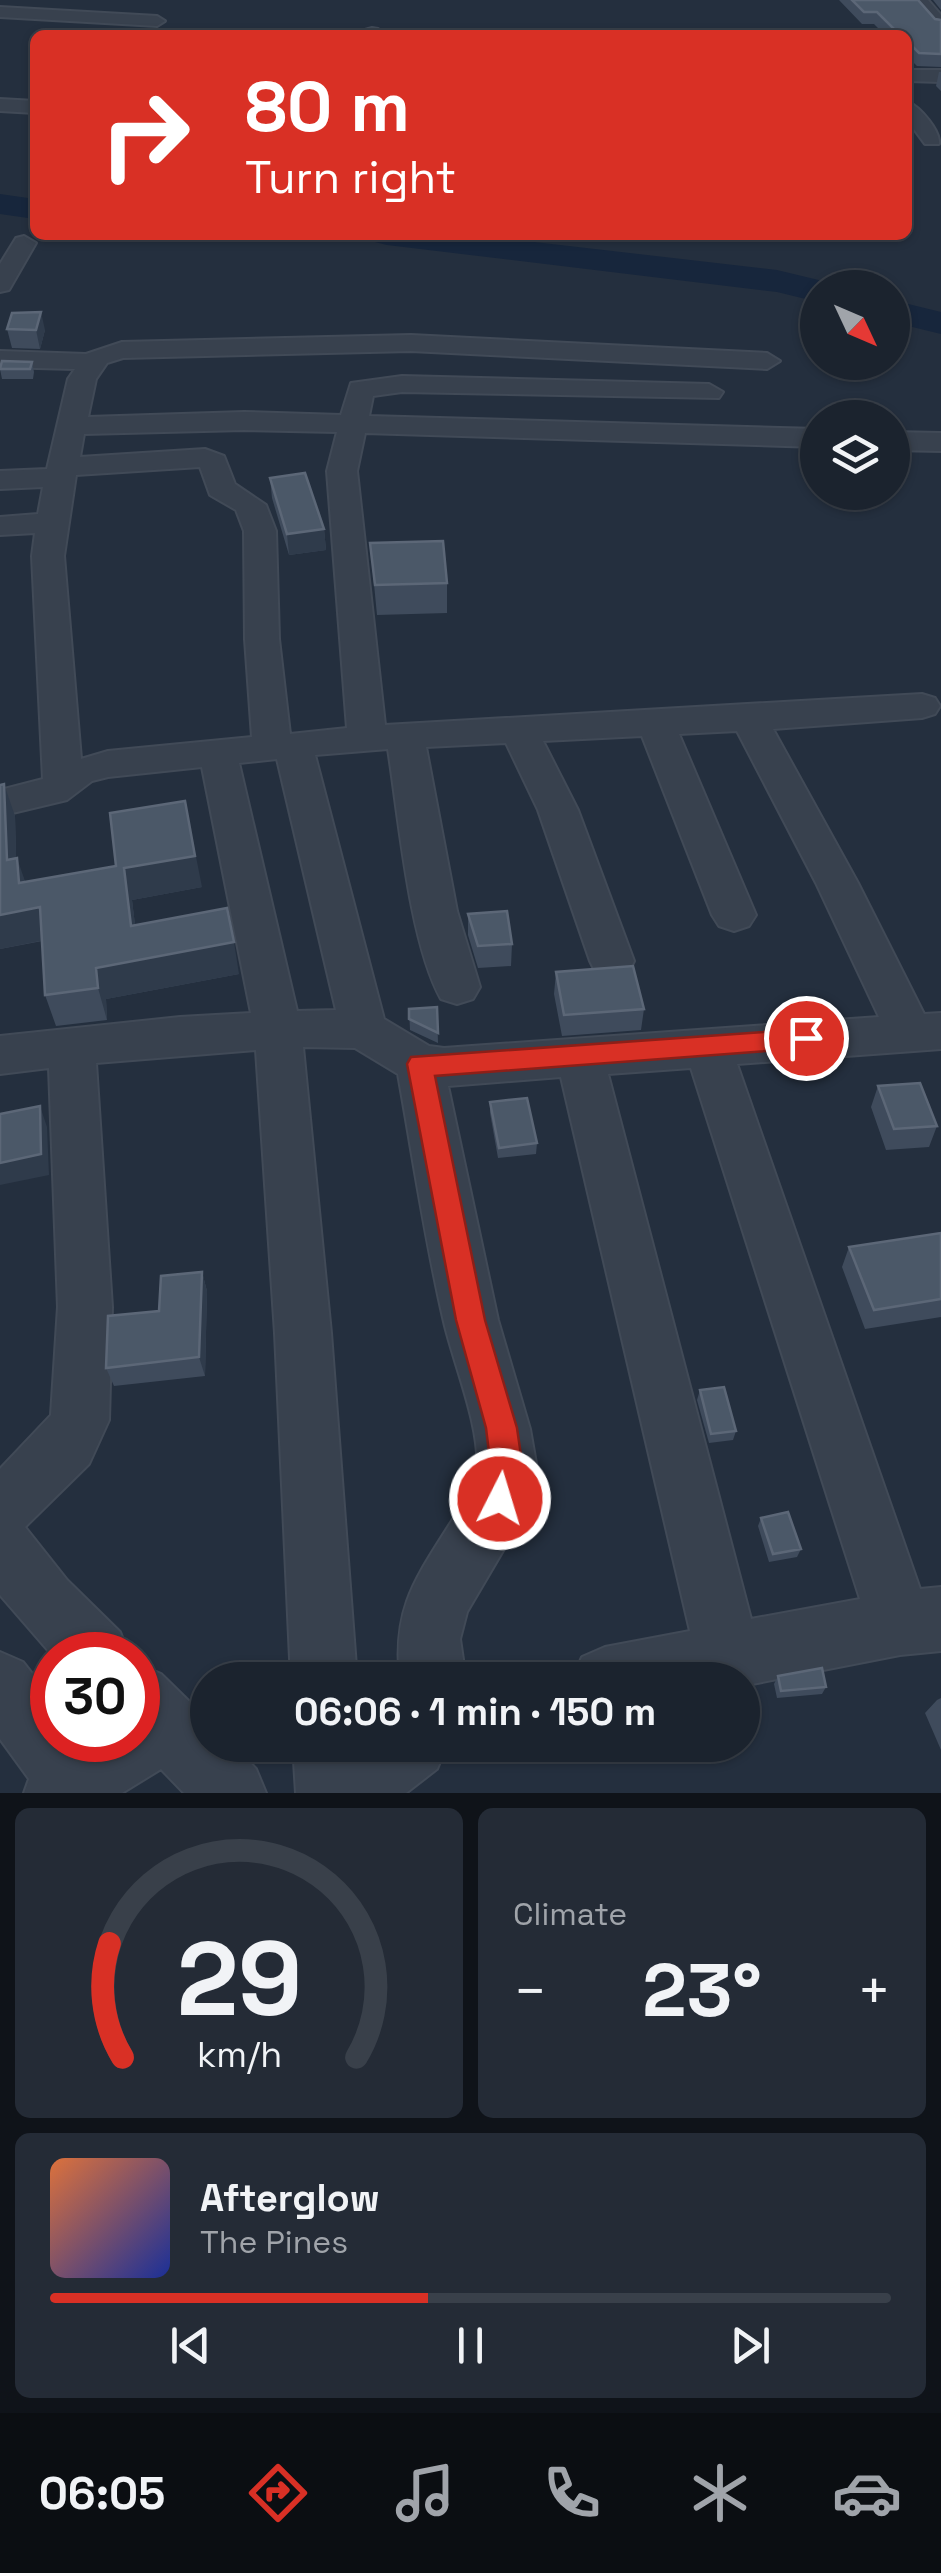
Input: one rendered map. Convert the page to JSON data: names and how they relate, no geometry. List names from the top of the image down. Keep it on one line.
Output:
{"north":"bottom right","page":{"turn":["80 m","Turn right"],"limit":"30","trip":"06:06 · 1 min · 150 m","tile":"Climate","heat":["−","23°","+"],"song":["Afterglow","The Pines"],"tabs":"06:05","gauge":["29","km/h"]}}
